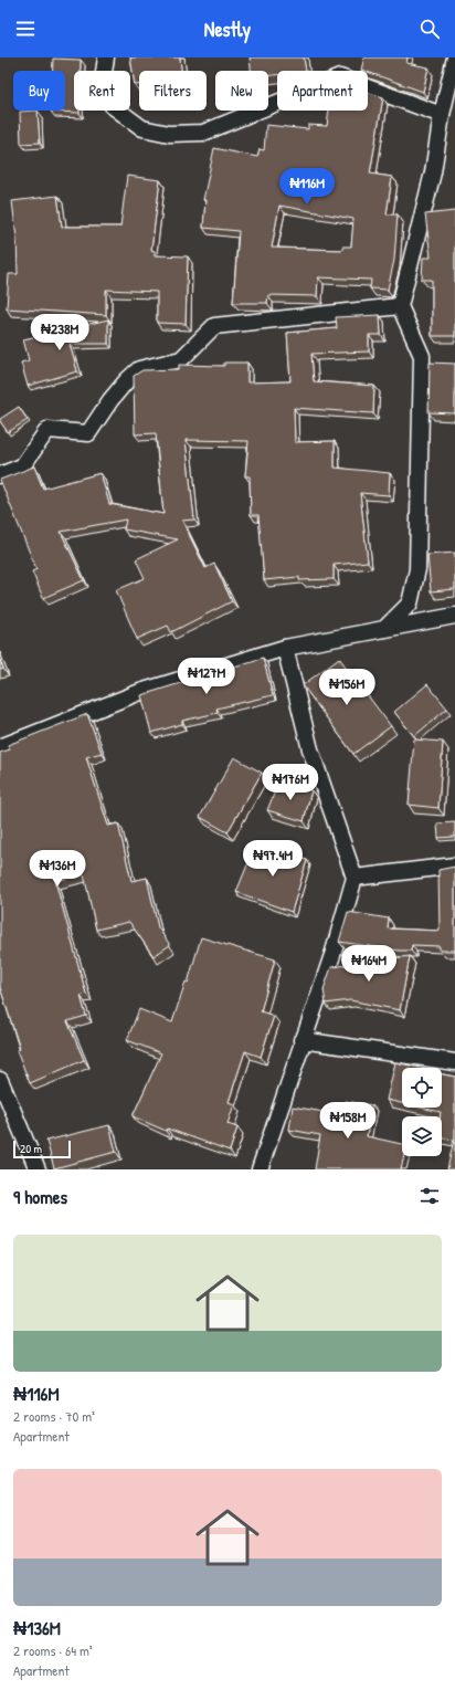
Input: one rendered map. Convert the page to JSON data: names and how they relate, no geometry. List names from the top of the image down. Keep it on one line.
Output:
{"scale_bar":"20 m","page":{"header":"Nestly","chip":["Buy","Rent","Filters","New","Apartment"],"price":["₦116M","₦238M","₦127M","₦156M","₦176M","₦97.4M","₦136M","₦164M","₦158M"],"scale":"20 m","heading":"9 homes","list":[{"name":"₦116M","note":"2 rooms · 70 m² · Apartment"},{"name":"₦136M","note":"2 rooms · 64 m² · Apartment"}]}}
